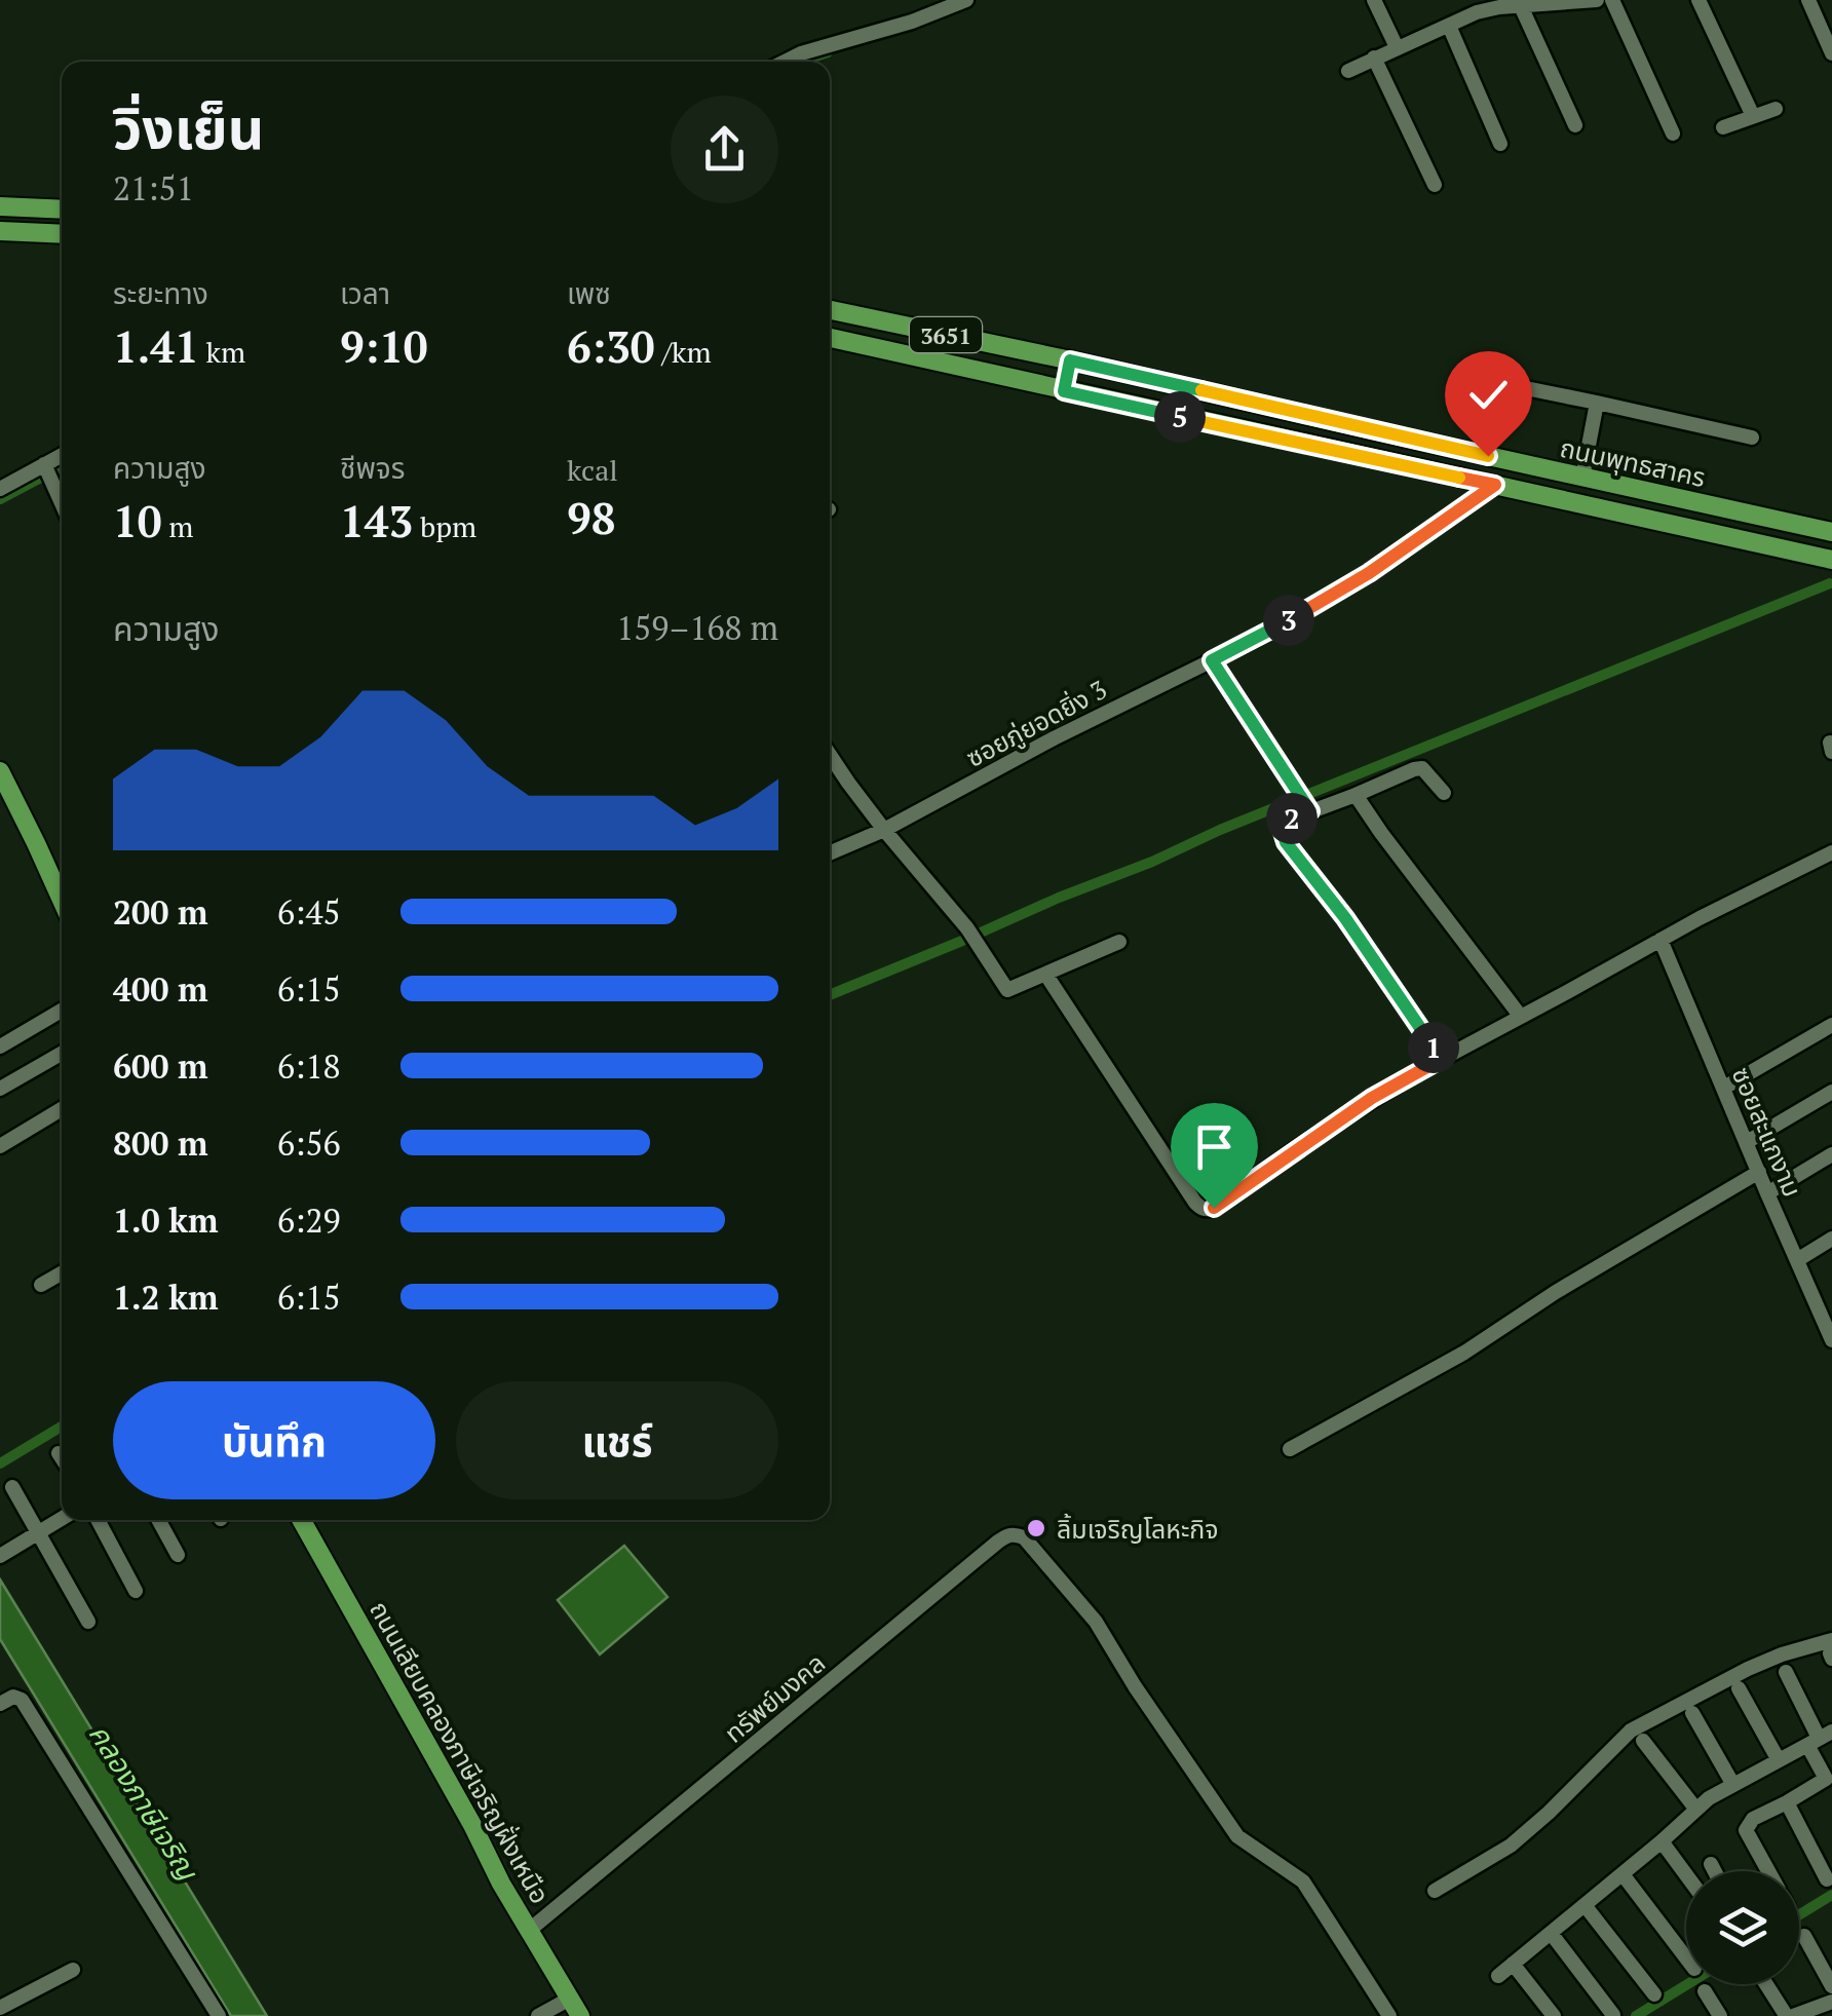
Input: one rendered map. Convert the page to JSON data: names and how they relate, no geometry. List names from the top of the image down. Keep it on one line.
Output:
{"streets":{"main road":["3651","ถนนพุทธสาคร","ถนนเลียบคลองภาษีเจริญฝั่งเหนือ"],"street":["ซอยภู่ยอดยิ่ง 3","ซอยสะแกงาม","ทรัพย์มงคล"]},"crossings":[["ถนนพุทธสาคร","ซอยภู่ยอดยิ่ง 3"],["ทรัพย์มงคล","ถนนเลียบคลองภาษีเจริญฝั่งเหนือ"]],"water":["คลองภาษีเจริญ"],"places":["ลิ้มเจริญโลหะกิจ"],"page":{"heading":["วิ่งเย็น","21:51"],"stats":[["ระยะทาง","1.41 km"],["เวลา","9:10"],["เพซ","6:30 /km"],["ความสูง","10 m"],["ชีพจร","143 bpm"],["kcal","98"]],"pins":["5","3","2","1"],"chart":["ความสูง","159–168 m"],"list":[{"name":"200 m","note":"6:45"},{"name":"400 m","note":"6:15"},{"name":"600 m","note":"6:18"},{"name":"800 m","note":"6:56"},{"name":"1.0 km","note":"6:29"},{"name":"1.2 km","note":"6:15"}],"buttons":["บันทึก","แชร์"]}}
